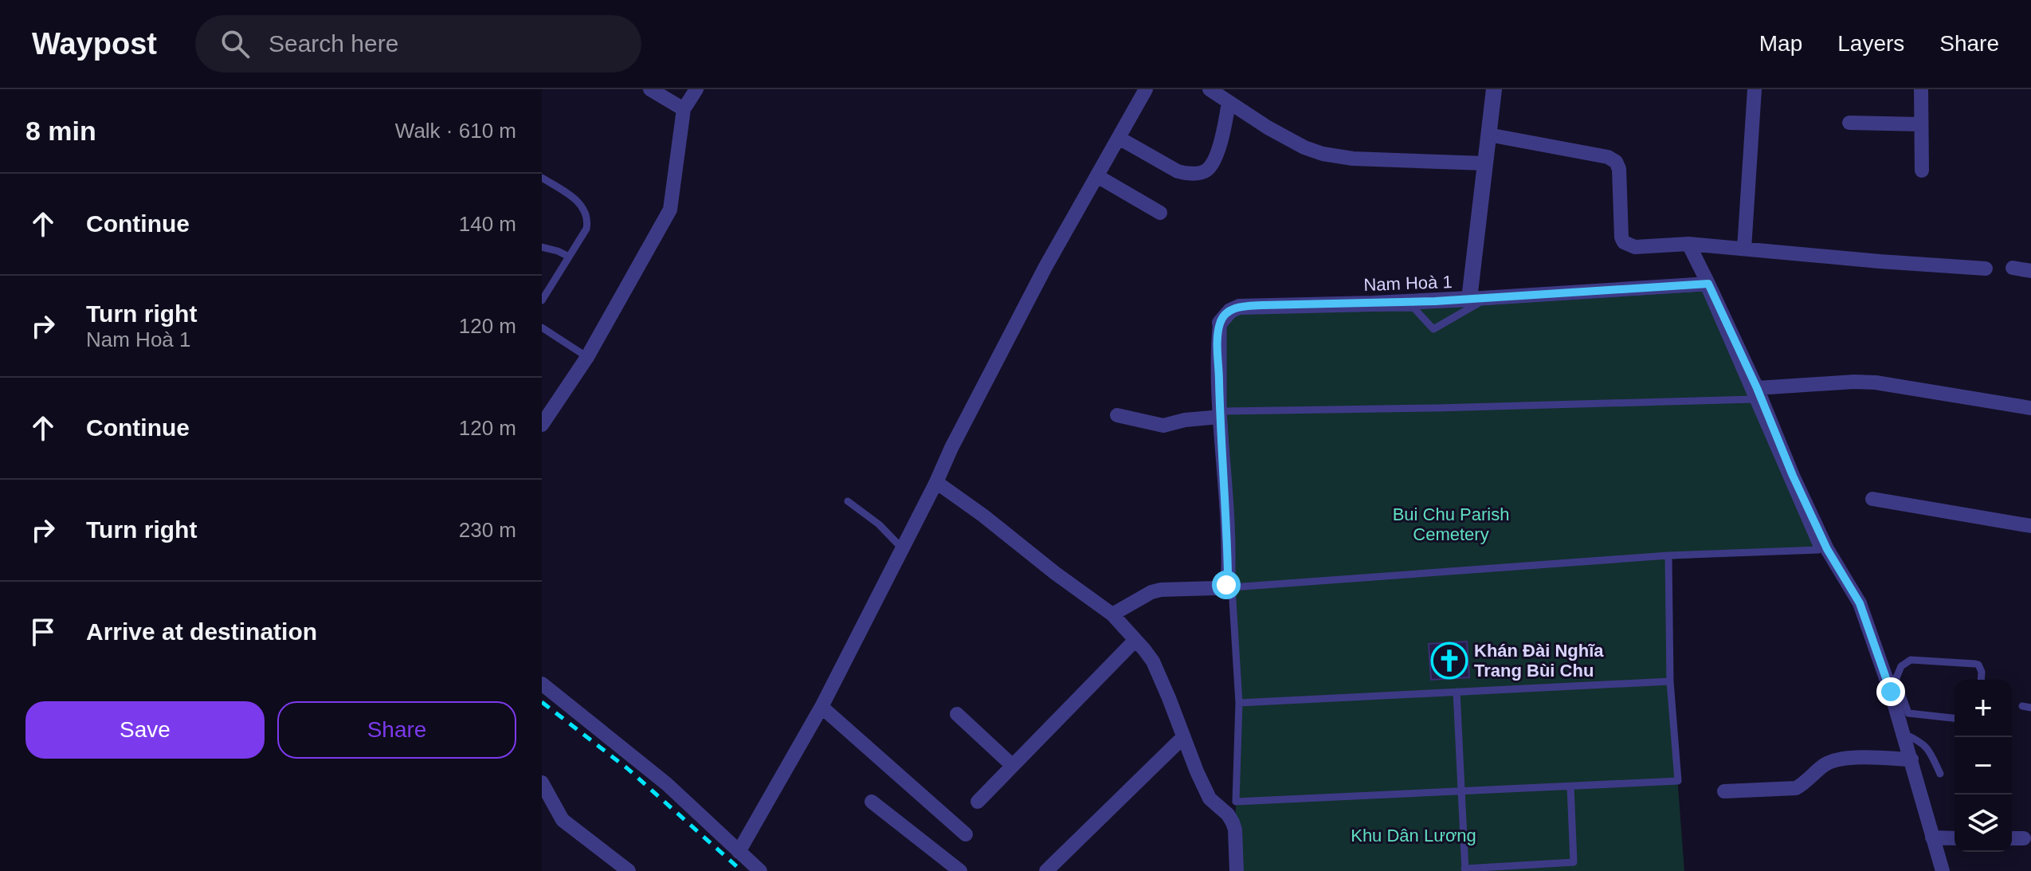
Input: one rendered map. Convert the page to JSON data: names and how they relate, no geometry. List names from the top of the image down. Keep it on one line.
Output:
{"streets":{"street":["Nam Hoà 1"]},"parks":["Bui Chu Parish Cemetery","Khu Dân Lương"],"places":{"church":["Khán Đài Nghĩa Trang Bùi Chu"]},"page":{"header":"Waypost","search":"Search here","nav":["Map","Layers","Share"],"heading":["8 min","Walk · 610 m"],"list":[["Continue","140 m"],["Turn right","Nam Hoà 1","120 m"],["Continue","120 m"],["Turn right","230 m"],"Arrive at destination"],"map_buttons":["+","−"],"buttons":["Save","Share"]}}
